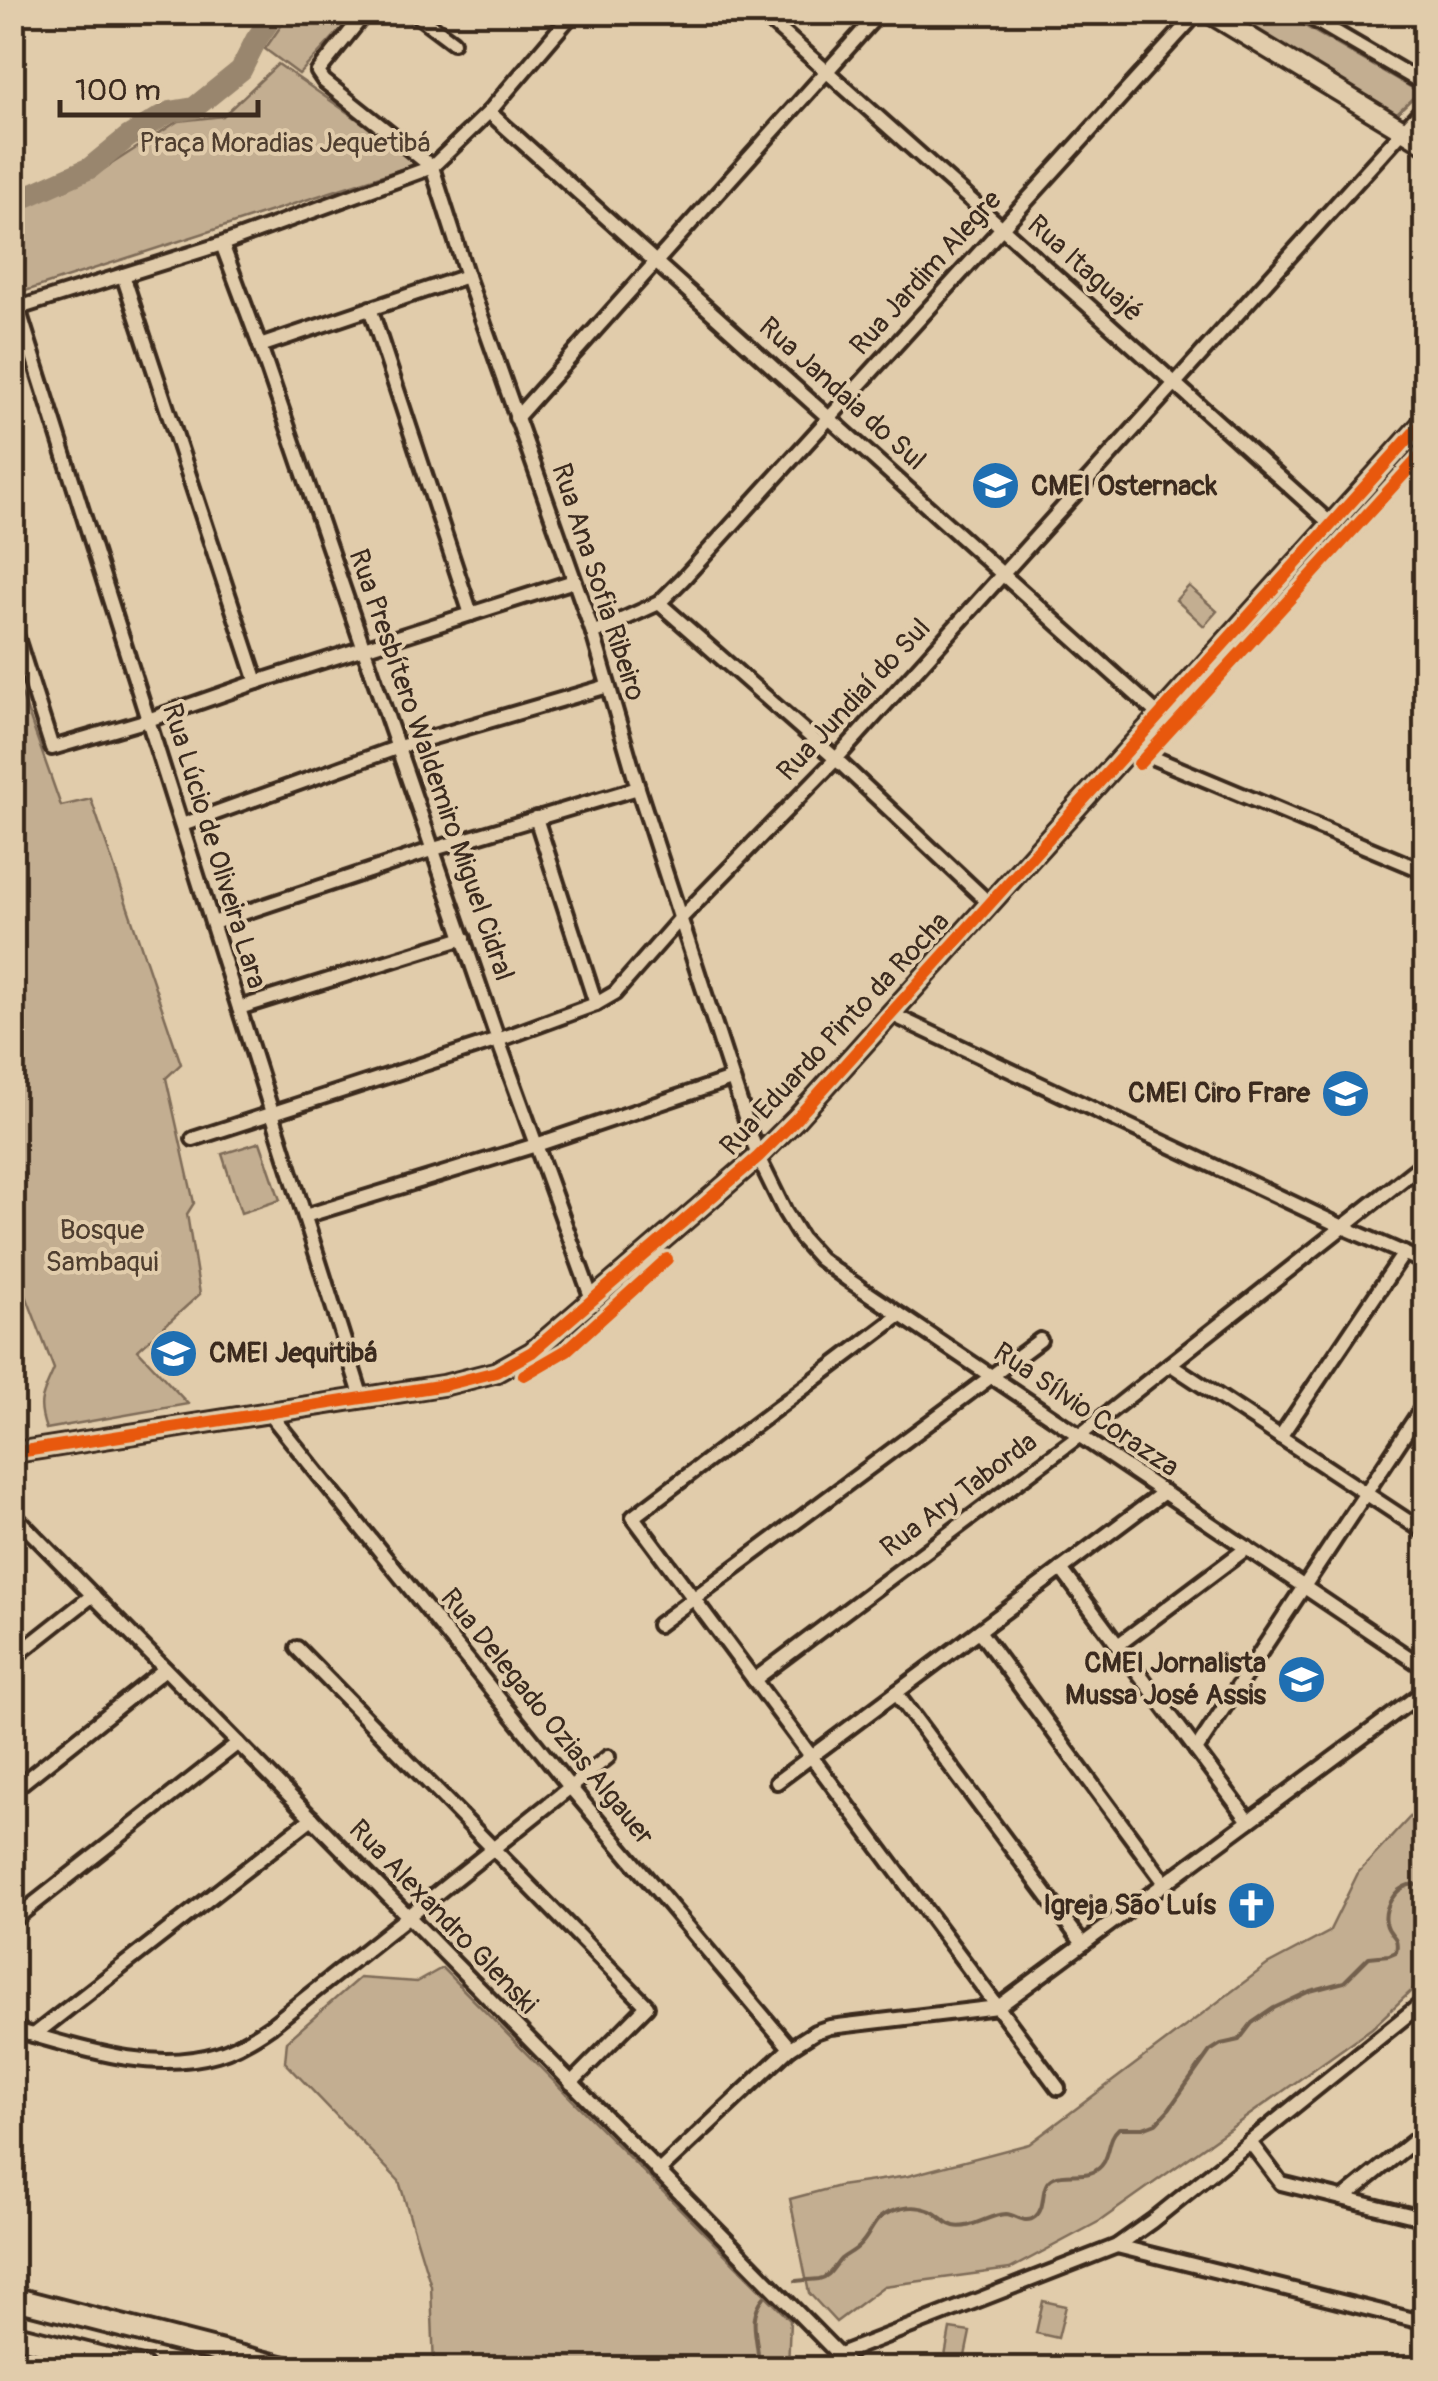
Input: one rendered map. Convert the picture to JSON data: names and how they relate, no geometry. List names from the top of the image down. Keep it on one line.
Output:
{"streets":{"main road":["Rua Eduardo Pinto da Rocha"],"street":["Rua Itaguajé","Rua Jardim Alegre","Rua Jandaia do Sul","Rua Ana Sofia Ribeiro","Rua Jundiaí do Sul","Rua Presbítero Waldemiro Miguel Cidral","Rua Lúcio de Oliveira Lara","Rua Sílvio Corazza","Rua Ary Taborda","Rua Delegado Ozias Algauer","Rua Alexandro Glenski"]},"crossings":[["Rua Itaguajé","Rua Jardim Alegre"],["Rua Itaguajé","Rua Jundiaí do Sul"],["Rua Itaguajé","Rua Eduardo Pinto da Rocha"],["Rua Jardim Alegre","Rua Jandaia do Sul"],["Rua Jardim Alegre","Rua Ana Sofia Ribeiro"],["Rua Jandaia do Sul","Rua Jundiaí do Sul"],["Rua Jandaia do Sul","Rua Eduardo Pinto da Rocha"],["Rua Ana Sofia Ribeiro","Rua Jundiaí do Sul"],["Rua Ana Sofia Ribeiro","Rua Eduardo Pinto da Rocha"],["Rua Ana Sofia Ribeiro","Rua Sílvio Corazza"],["Rua Jundiaí do Sul","Rua Presbítero Waldemiro Miguel Cidral"],["Rua Jundiaí do Sul","Rua Lúcio de Oliveira Lara"],["Rua Presbítero Waldemiro Miguel Cidral","Rua Eduardo Pinto da Rocha"],["Rua Lúcio de Oliveira Lara","Rua Eduardo Pinto da Rocha"],["Rua Eduardo Pinto da Rocha","Rua Sílvio Corazza"],["Rua Eduardo Pinto da Rocha","Rua Delegado Ozias Algauer"],["Rua Sílvio Corazza","Rua Ary Taborda"]],"parks":["Praça Moradias Jequetibá","Bosque Sambaqui"],"places":{"school or university":["CMEI Osternack","CMEI Ciro Frare","CMEI Jequitibá","CMEI Jornalista Mussa José Assis"],"church":["Igreja São Luís"]},"scale_bar":"100 m"}
